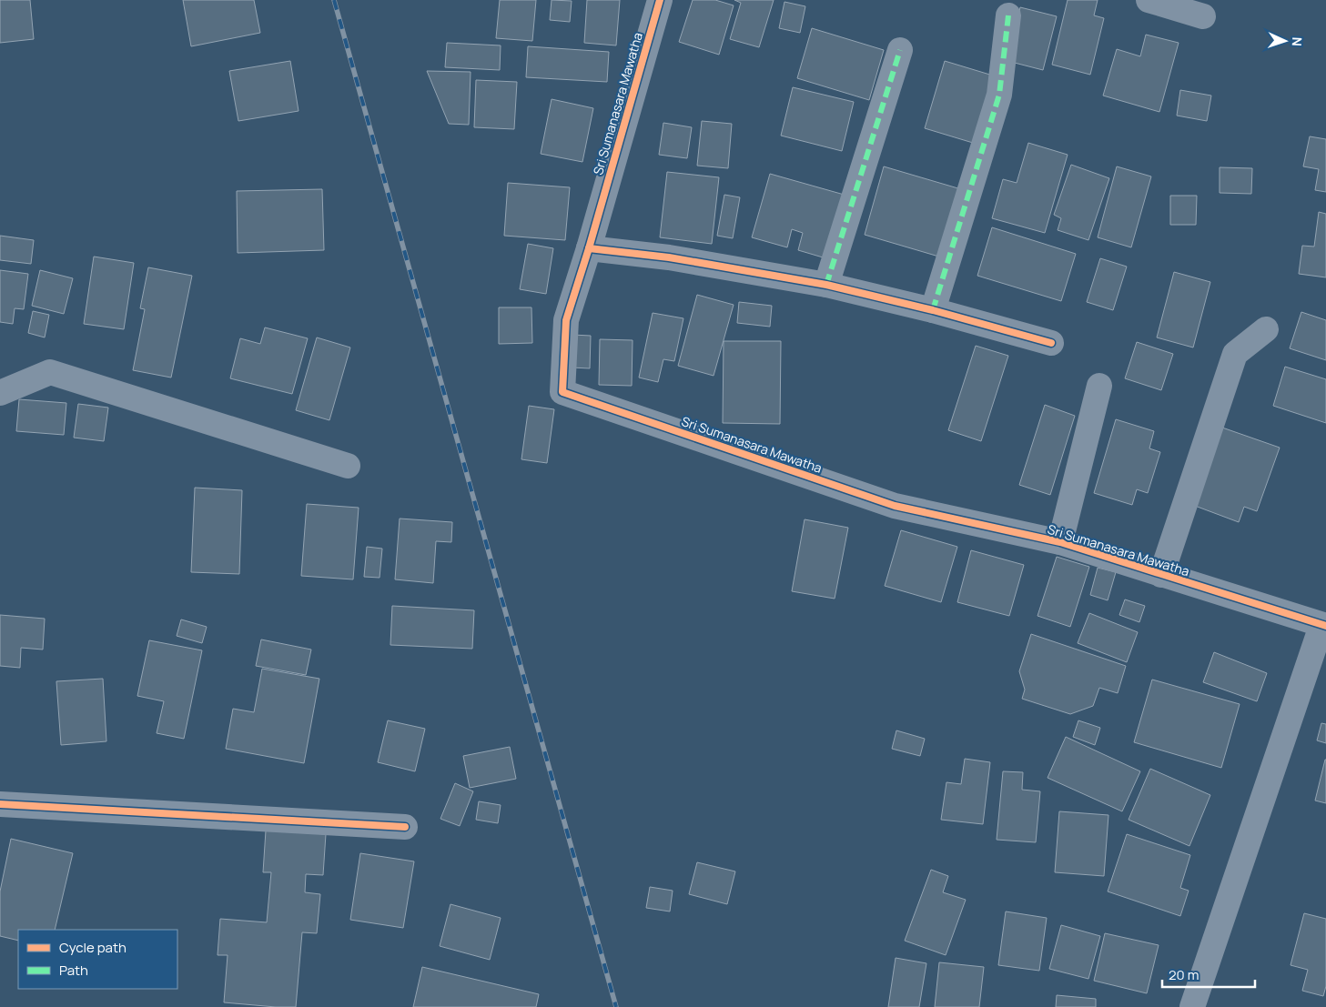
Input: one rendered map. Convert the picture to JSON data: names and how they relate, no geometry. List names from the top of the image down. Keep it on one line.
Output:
{"streets":{"street":["Sri Sumanasara Mawatha"]},"legend":["Cycle path","Path"],"scale_bar":"20 m","north":"right"}
